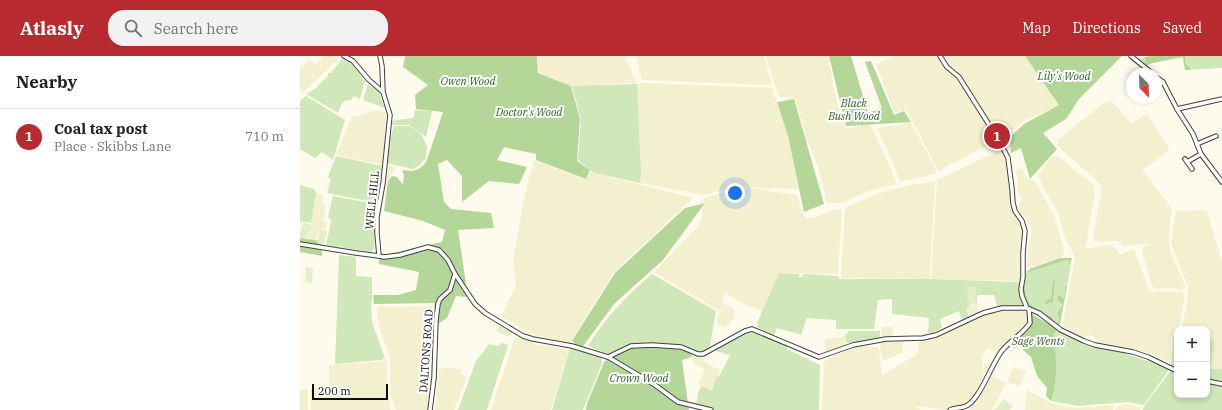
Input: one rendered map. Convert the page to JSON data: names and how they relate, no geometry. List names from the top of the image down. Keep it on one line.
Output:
{"streets":{"street":["WELL HILL","DALTONS ROAD"]},"parks":["Lily's Wood","Owen Wood","Black Bush Wood","Doctor's Wood","Sage Wents","Crown Wood"],"scale_bar":"200 m","north":"bottom right","page":{"header":"Atlasly","search":"Search here","nav":["Map","Directions","Saved"],"heading":"Nearby","list":[{"mark":"1","name":"Coal tax post","note":"Place · Skibbs Lane","value":"710 m"}],"pins":"1","map_buttons":["+","−"],"scale":"200 m"}}
